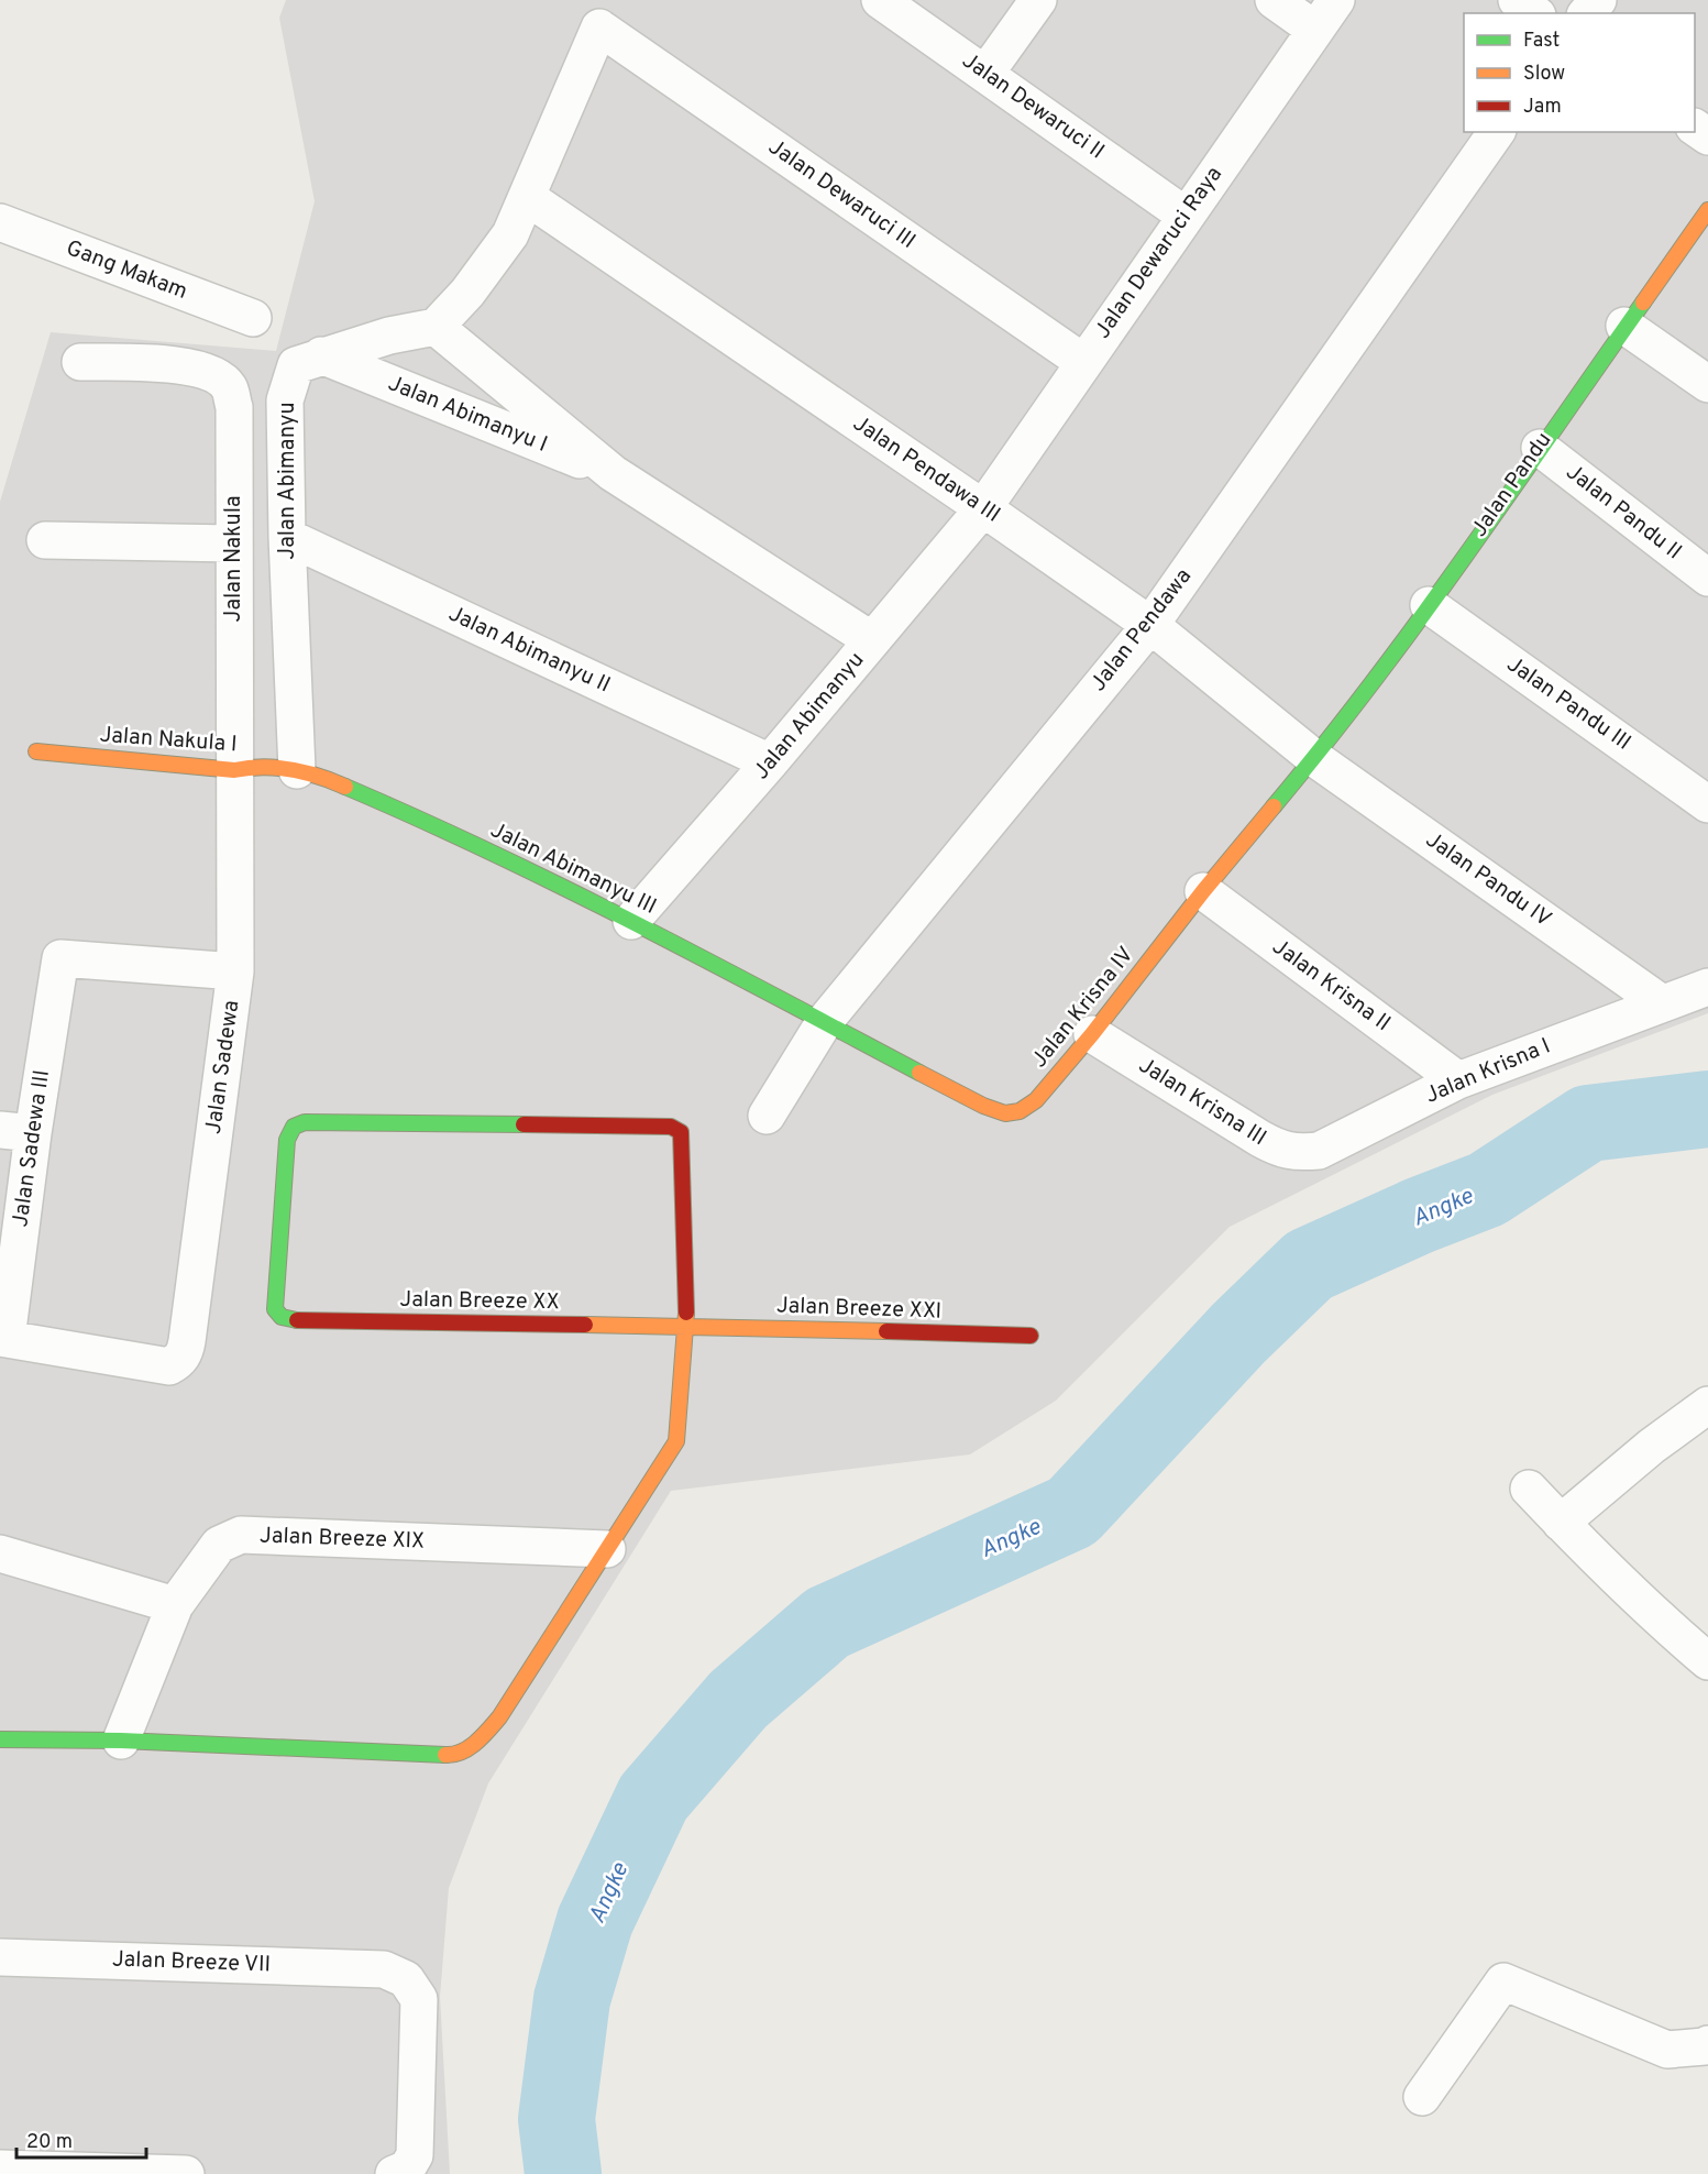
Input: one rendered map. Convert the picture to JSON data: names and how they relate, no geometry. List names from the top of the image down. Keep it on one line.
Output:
{"streets":{"street":["Jalan Dewaruci II","Jalan Dewaruci III","Jalan Dewaruci Raya","Gang Makam","Jalan Abimanyu I","Jalan Pendawa III","Jalan Abimanyu","Jalan Pandu","Jalan Pandu II","Jalan Nakula","Jalan Pendawa","Jalan Abimanyu II","Jalan Pandu III","Jalan Nakula I","Jalan Abimanyu III","Jalan Pandu IV","Jalan Krisna II","Jalan Krisna IV","Jalan Sadewa","Jalan Krisna I","Jalan Krisna III","Jalan Sadewa III","Jalan Breeze XX","Jalan Breeze XXI","Jalan Breeze XIX","Jalan Breeze VII"]},"crossings":[["Jalan Dewaruci II","Jalan Dewaruci Raya"],["Jalan Dewaruci III","Jalan Dewaruci Raya"],["Jalan Dewaruci Raya","Jalan Pendawa III"],["Jalan Dewaruci Raya","Jalan Abimanyu"],["Jalan Abimanyu I","Jalan Abimanyu"],["Jalan Pendawa III","Jalan Abimanyu"],["Jalan Pendawa III","Jalan Pandu"],["Jalan Pendawa III","Jalan Pendawa"],["Jalan Pendawa III","Jalan Pandu IV"],["Jalan Pendawa III","Jalan Krisna IV"],["Jalan Abimanyu","Jalan Abimanyu II"],["Jalan Abimanyu","Jalan Nakula I"],["Jalan Abimanyu","Jalan Abimanyu III"],["Jalan Pandu","Jalan Pandu II"],["Jalan Pandu","Jalan Pandu III"],["Jalan Pandu","Jalan Pandu IV"],["Jalan Pandu","Jalan Krisna IV"],["Jalan Nakula","Jalan Nakula I"],["Jalan Nakula","Jalan Sadewa"],["Jalan Pendawa","Jalan Abimanyu III"],["Jalan Pendawa","Jalan Krisna IV"],["Jalan Nakula I","Jalan Abimanyu III"],["Jalan Nakula I","Jalan Sadewa"],["Jalan Abimanyu III","Jalan Krisna IV"],["Jalan Pandu IV","Jalan Krisna IV"],["Jalan Pandu IV","Jalan Krisna I"],["Jalan Krisna II","Jalan Krisna IV"],["Jalan Krisna II","Jalan Krisna I"],["Jalan Krisna IV","Jalan Krisna III"],["Jalan Sadewa","Jalan Sadewa III"],["Jalan Krisna I","Jalan Krisna III"],["Jalan Breeze XX","Jalan Breeze XXI"]],"water":["Angke"],"legend":["Fast","Slow","Jam"],"scale_bar":"20 m"}
